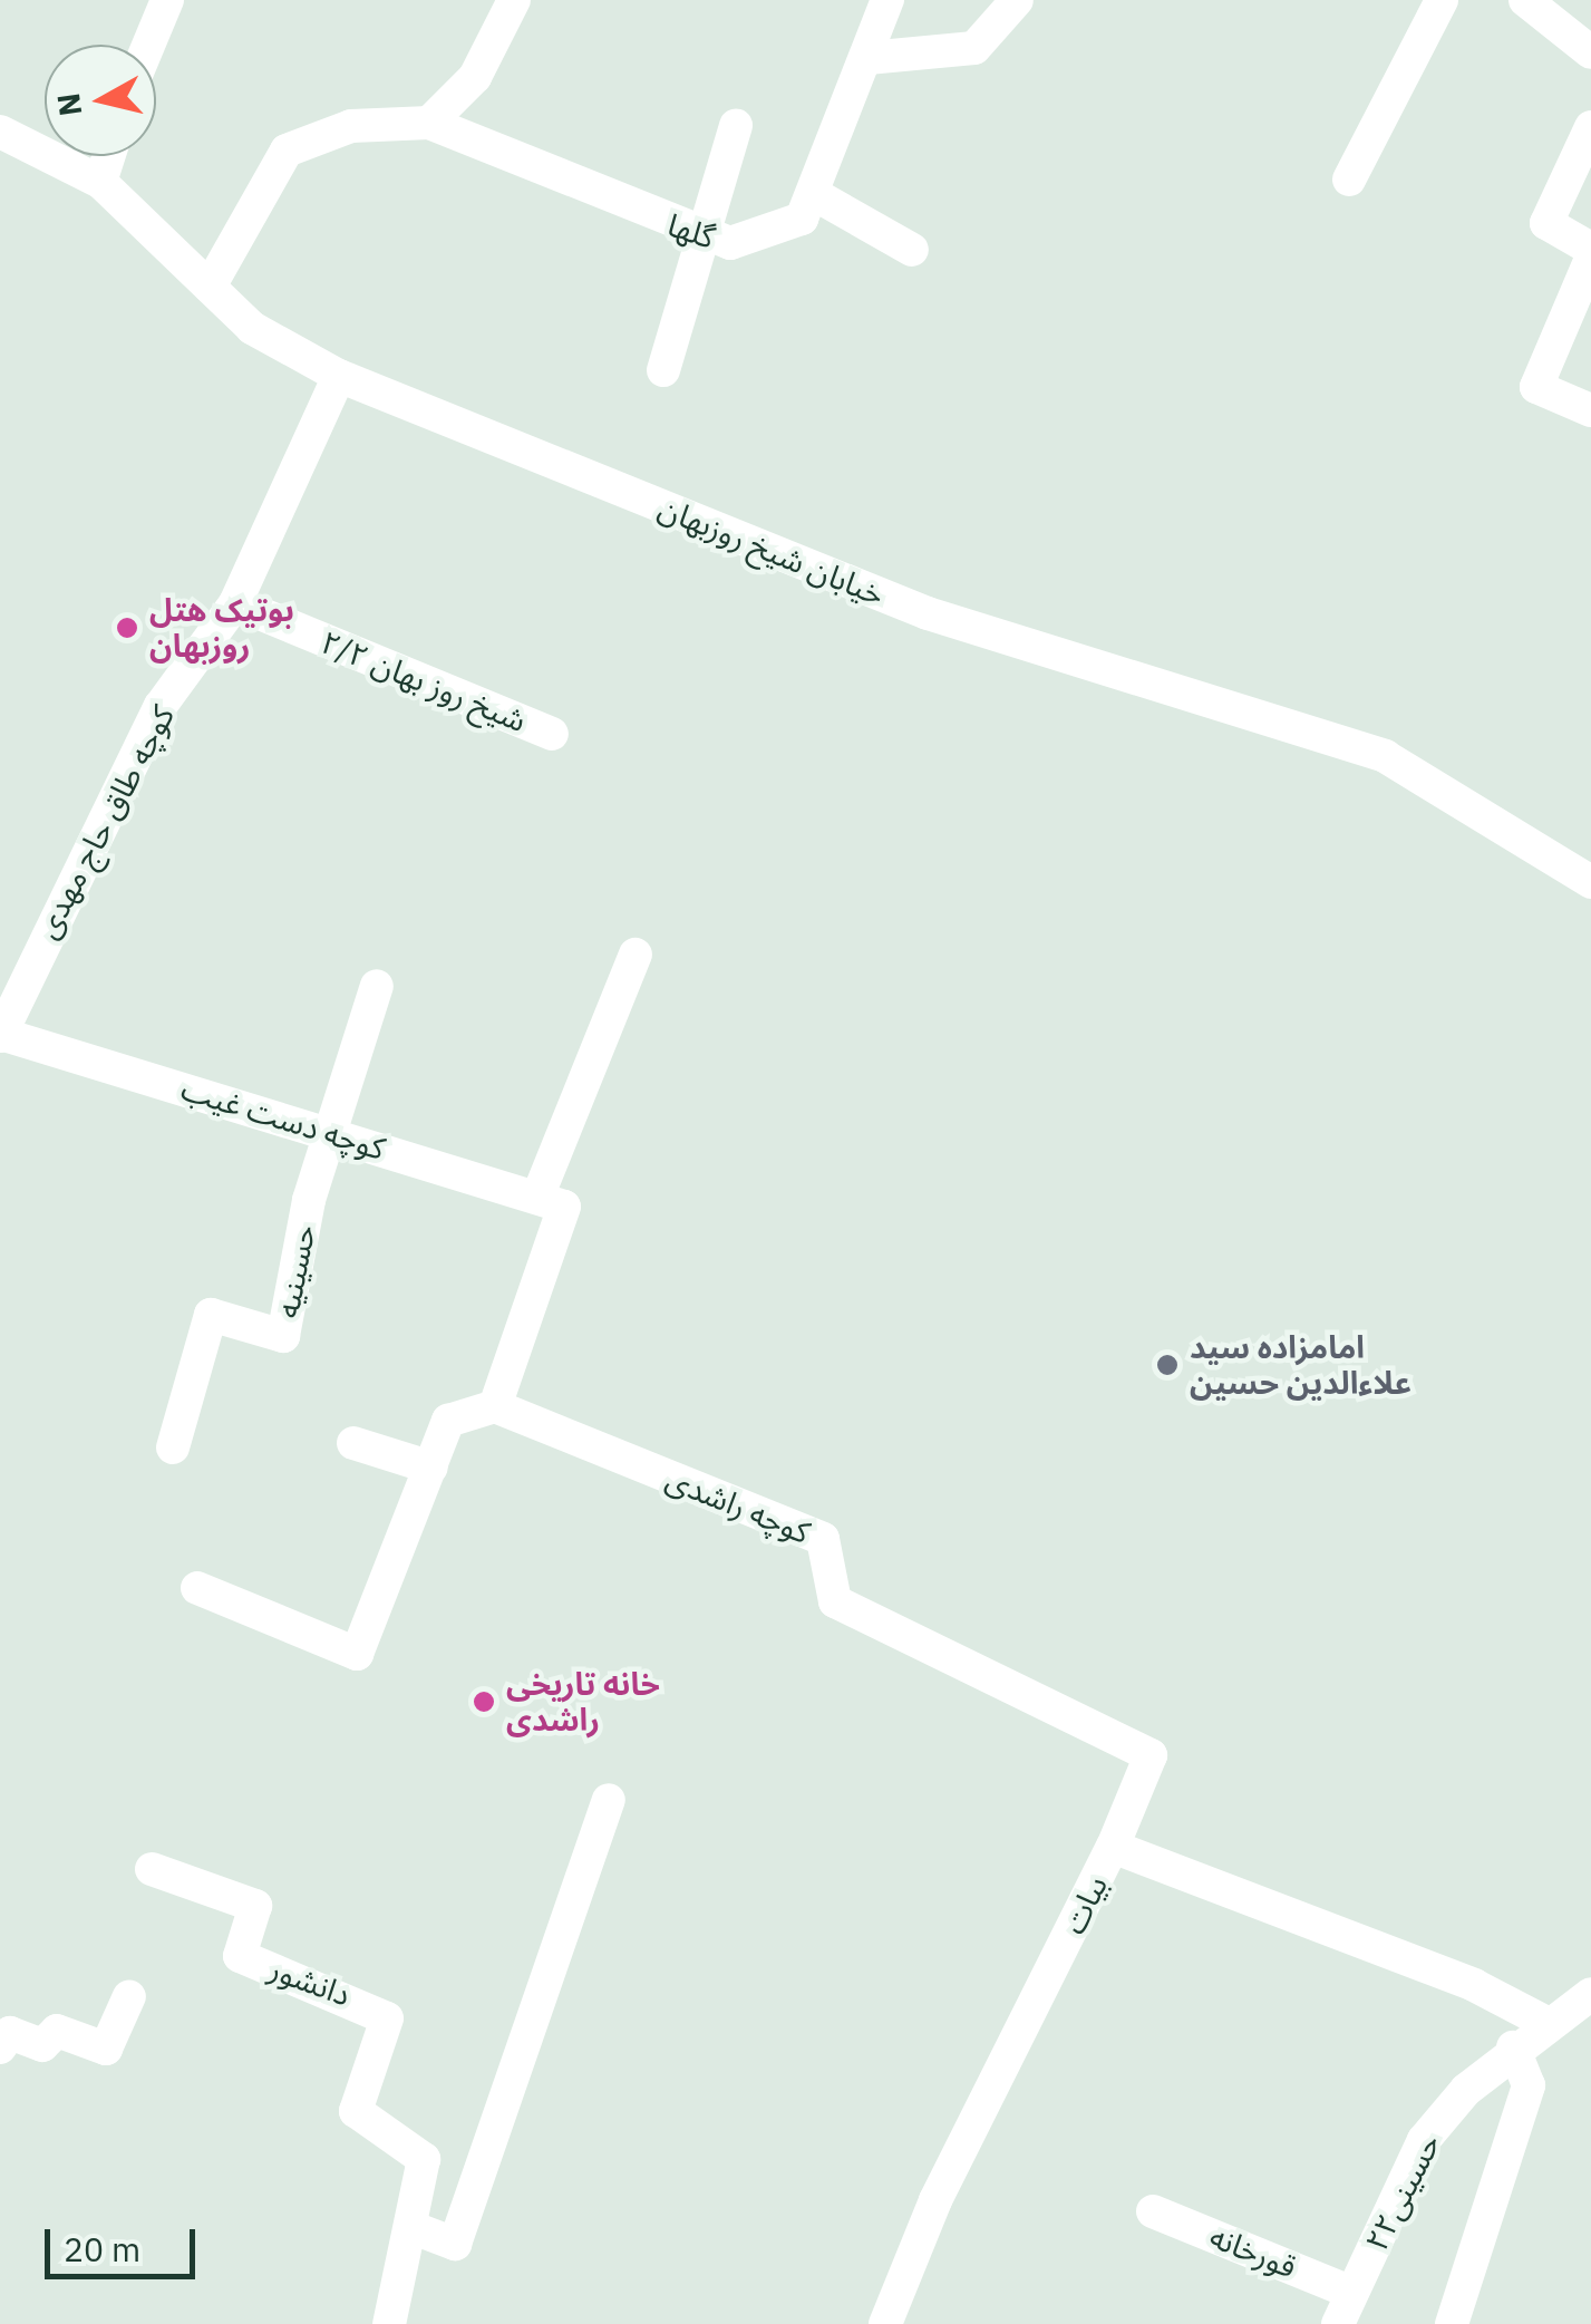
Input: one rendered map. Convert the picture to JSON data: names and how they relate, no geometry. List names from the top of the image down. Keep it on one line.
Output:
{"streets":{"street":["گلها","خیابان شیخ روزبهان","شیخ روز بهان ۲/۲","کوچه طاق حاج مهدی","کوچه دست غیب","حسینیه","کوچه راشدی","بیات","دانشور","حسینی۲۲","قورخانه"]},"crossings":[["خیابان شیخ روزبهان","کوچه طاق حاج مهدی"],["شیخ روز بهان ۲/۲","کوچه طاق حاج مهدی"],["کوچه طاق حاج مهدی","کوچه دست غیب"],["کوچه دست غیب","حسینیه"],["کوچه راشدی","بیات"],["بیات","حسینی۲۲"],["حسینی۲۲","قورخانه"]],"places":["بوتیک هتل روزبهان","امامزاده سید علاءالدین حسین","خانه تاریخی راشدی"],"scale_bar":"20 m","north":"left"}
